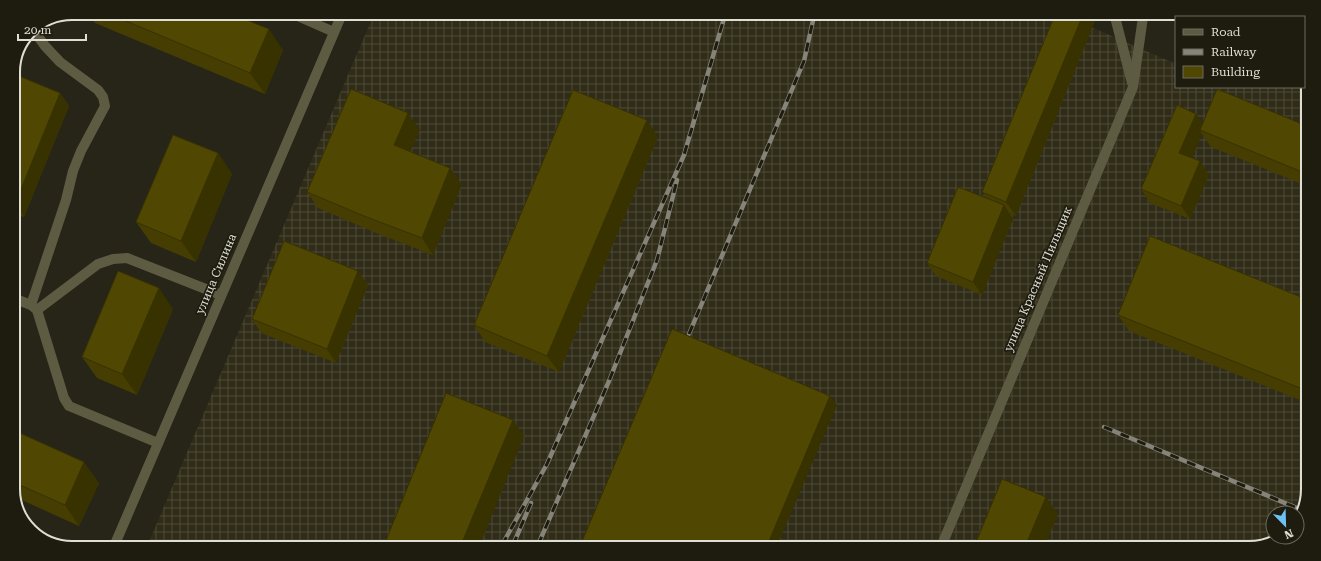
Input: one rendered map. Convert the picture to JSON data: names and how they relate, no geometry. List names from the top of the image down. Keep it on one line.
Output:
{"streets":{"street":["улица Силина","улица Красный Пильщик"]},"legend":["Road","Railway","Building"],"scale_bar":"20 m","north":"bottom right"}
